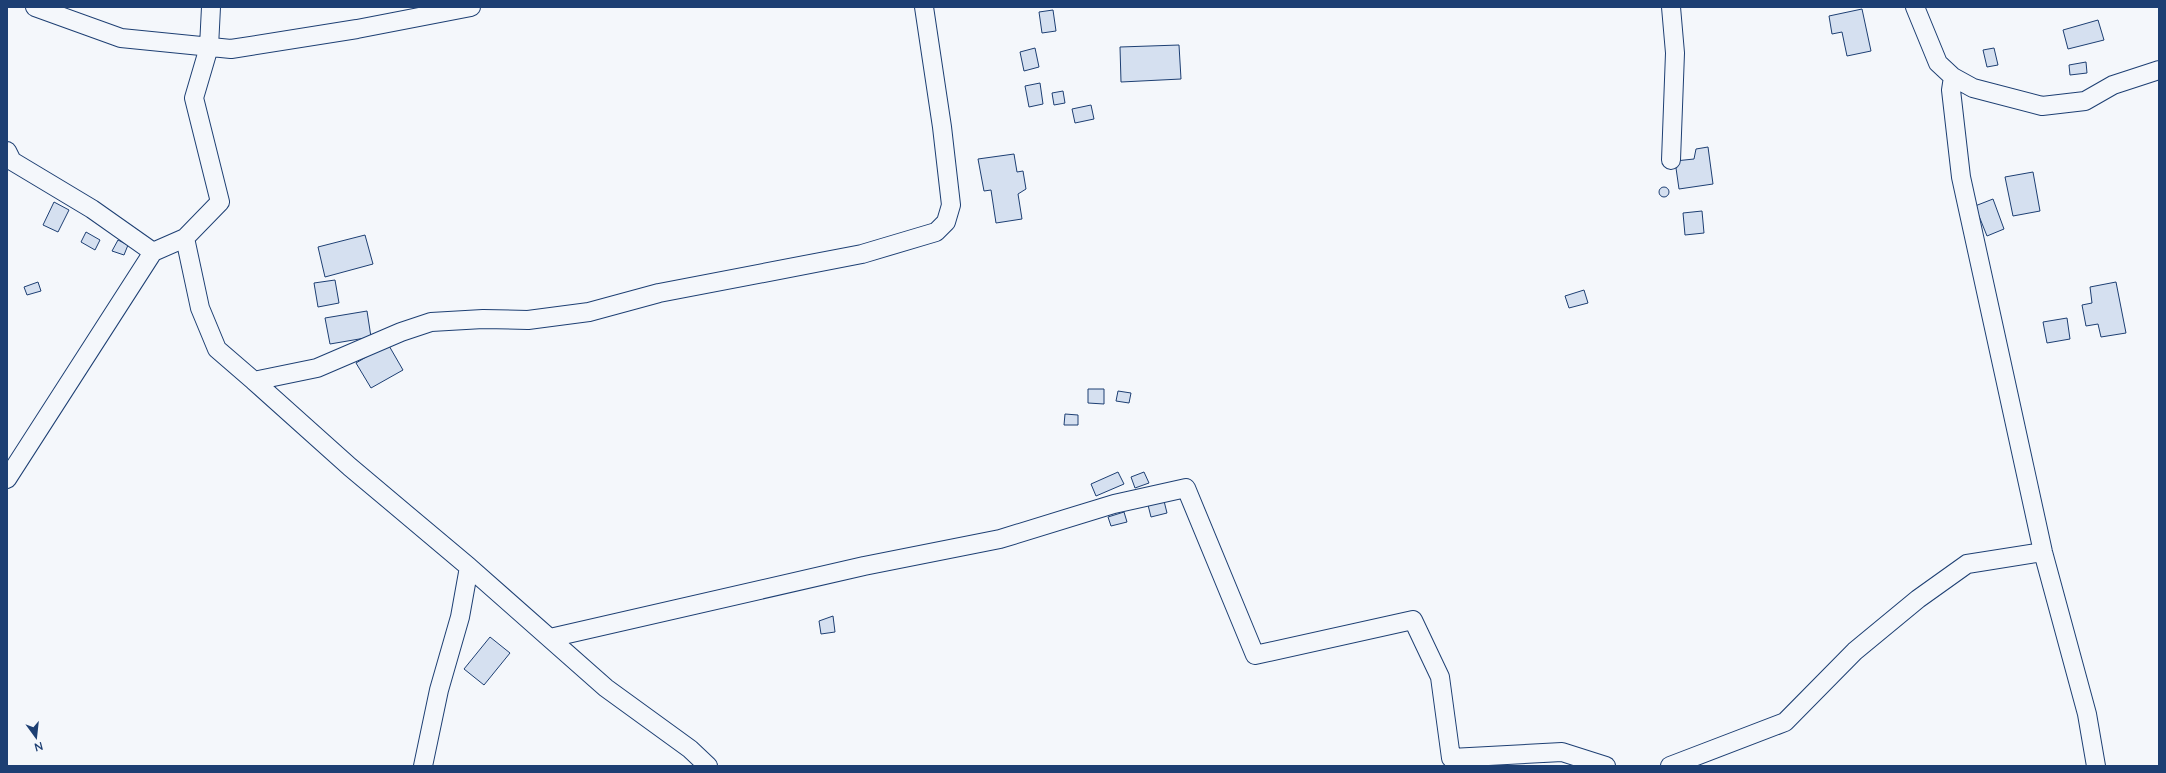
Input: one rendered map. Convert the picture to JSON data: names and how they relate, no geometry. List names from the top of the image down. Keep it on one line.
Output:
{"north":"bottom"}
